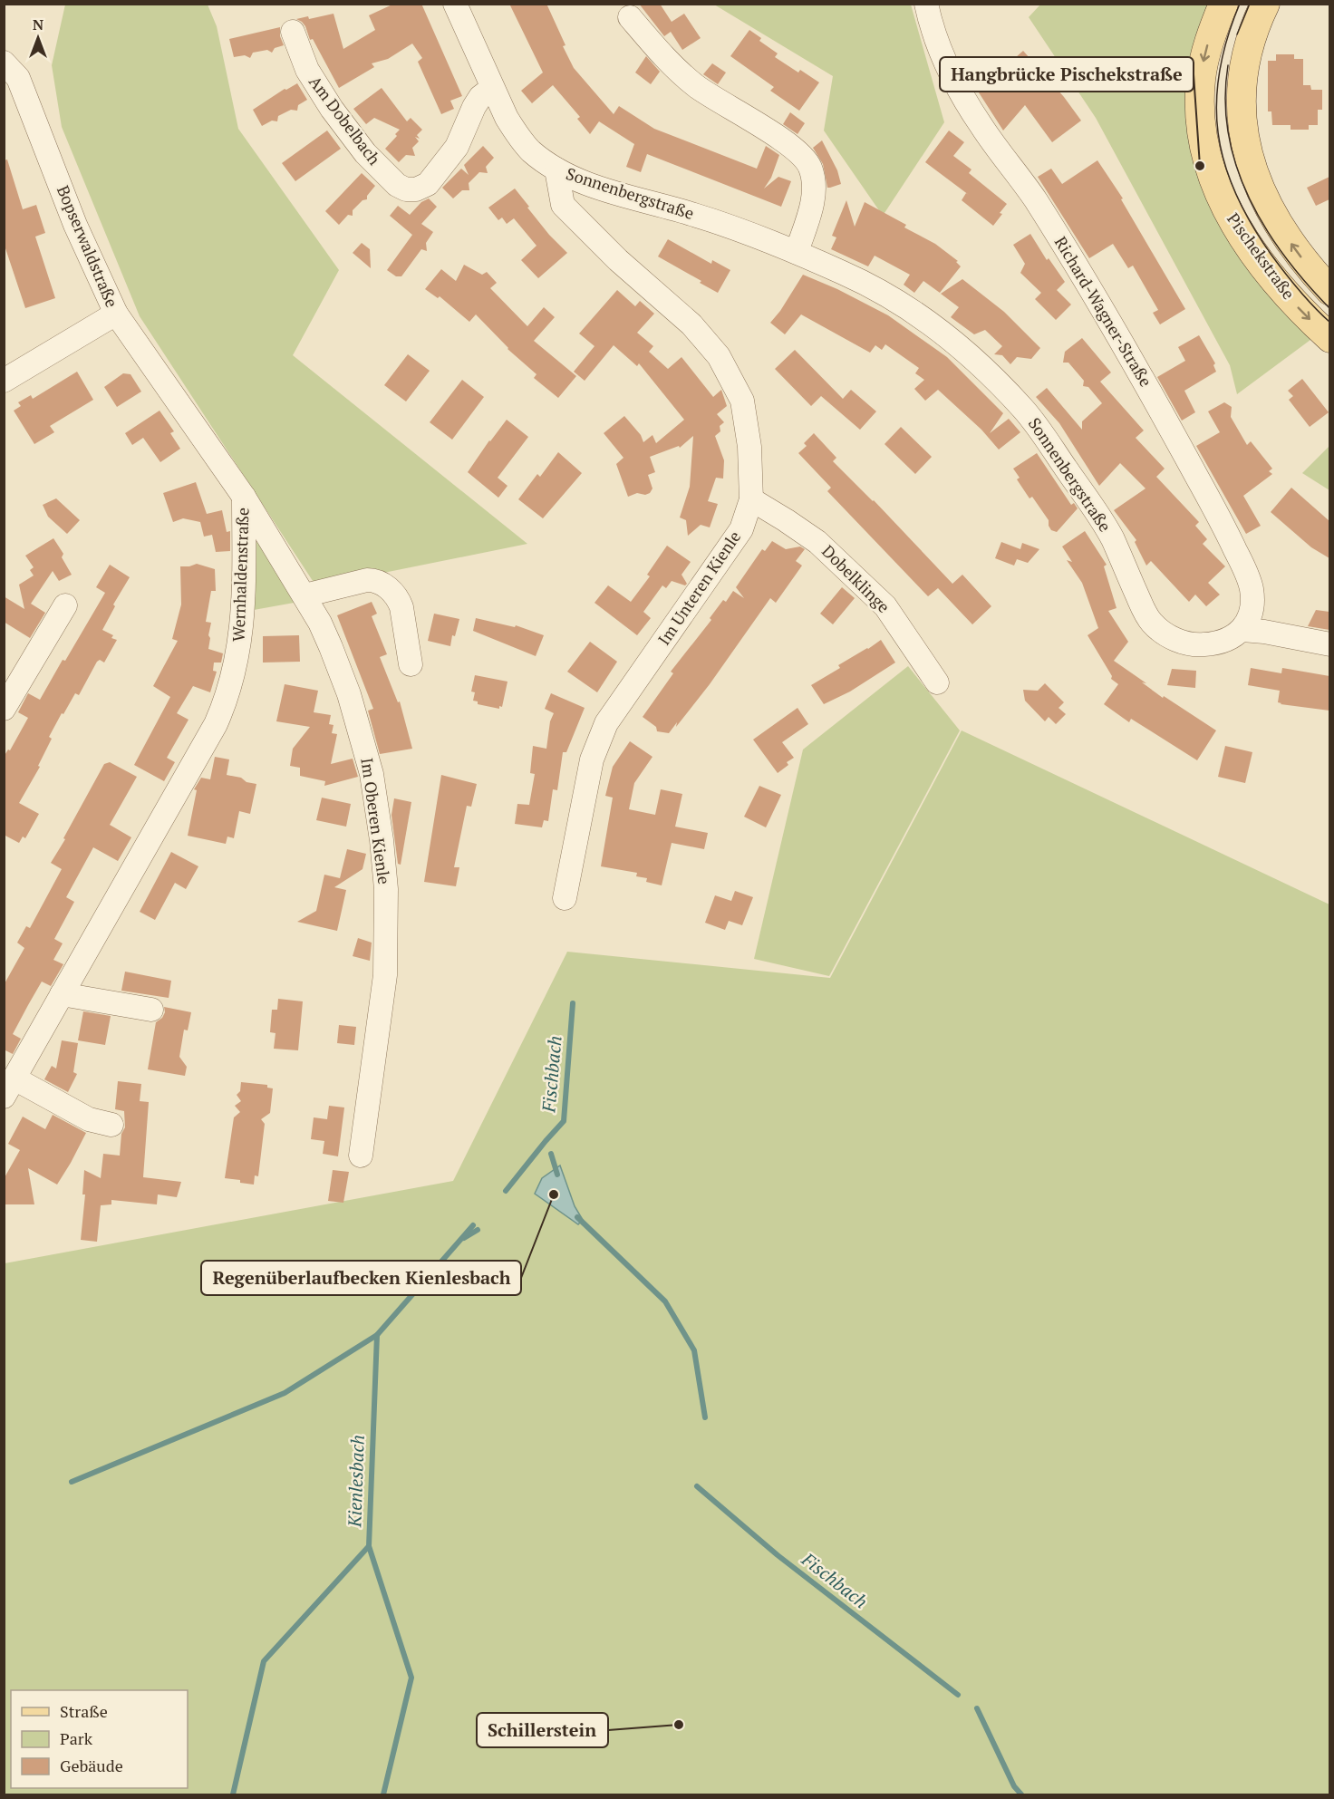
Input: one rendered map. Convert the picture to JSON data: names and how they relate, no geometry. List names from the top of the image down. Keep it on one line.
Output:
{"streets":{"main road":["Pischekstraße"],"street":["Am Dobelbach","Sonnenbergstraße","Bopserwaldstraße","Richard-Wagner-Straße","Wernhaldenstraße","Dobelklinge","Im Unteren Kienle","Im Oberen Kienle"]},"crossings":[["Am Dobelbach","Sonnenbergstraße"],["Sonnenbergstraße","Richard-Wagner-Straße"],["Sonnenbergstraße","Im Unteren Kienle"],["Bopserwaldstraße","Wernhaldenstraße"],["Wernhaldenstraße","Im Oberen Kienle"],["Dobelklinge","Im Unteren Kienle"]],"water":["Fischbach","Kienlesbach"],"places":["Hangbrücke Pischekstraße","Regenüberlaufbecken Kienlesbach","Schillerstein"],"legend":["Straße","Park","Gebäude"],"north":"top"}
